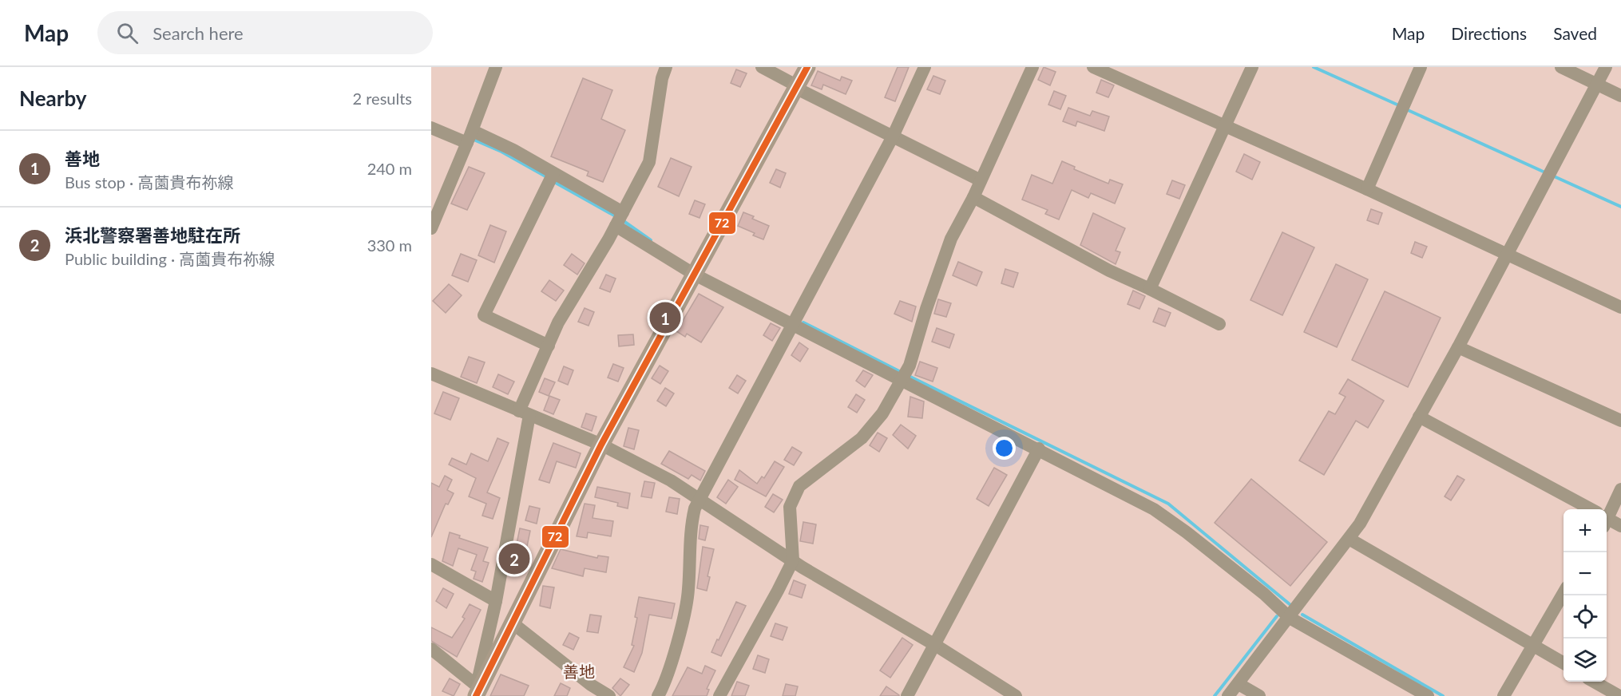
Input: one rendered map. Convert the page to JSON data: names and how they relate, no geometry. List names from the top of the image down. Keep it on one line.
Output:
{"districts":["善地"],"lines":["transit line 72"],"page":{"header":"Map","search":"Search here","nav":["Map","Directions","Saved"],"heading":["Nearby","2 results"],"list":[{"mark":"1","name":"善地","note":"Bus stop · 高薗貴布祢線","value":"240 m"},{"mark":"2","name":"浜北警察署善地駐在所","note":"Public building · 高薗貴布祢線","value":"330 m"}],"pins":["1","2"],"map_buttons":["+","−"]}}
